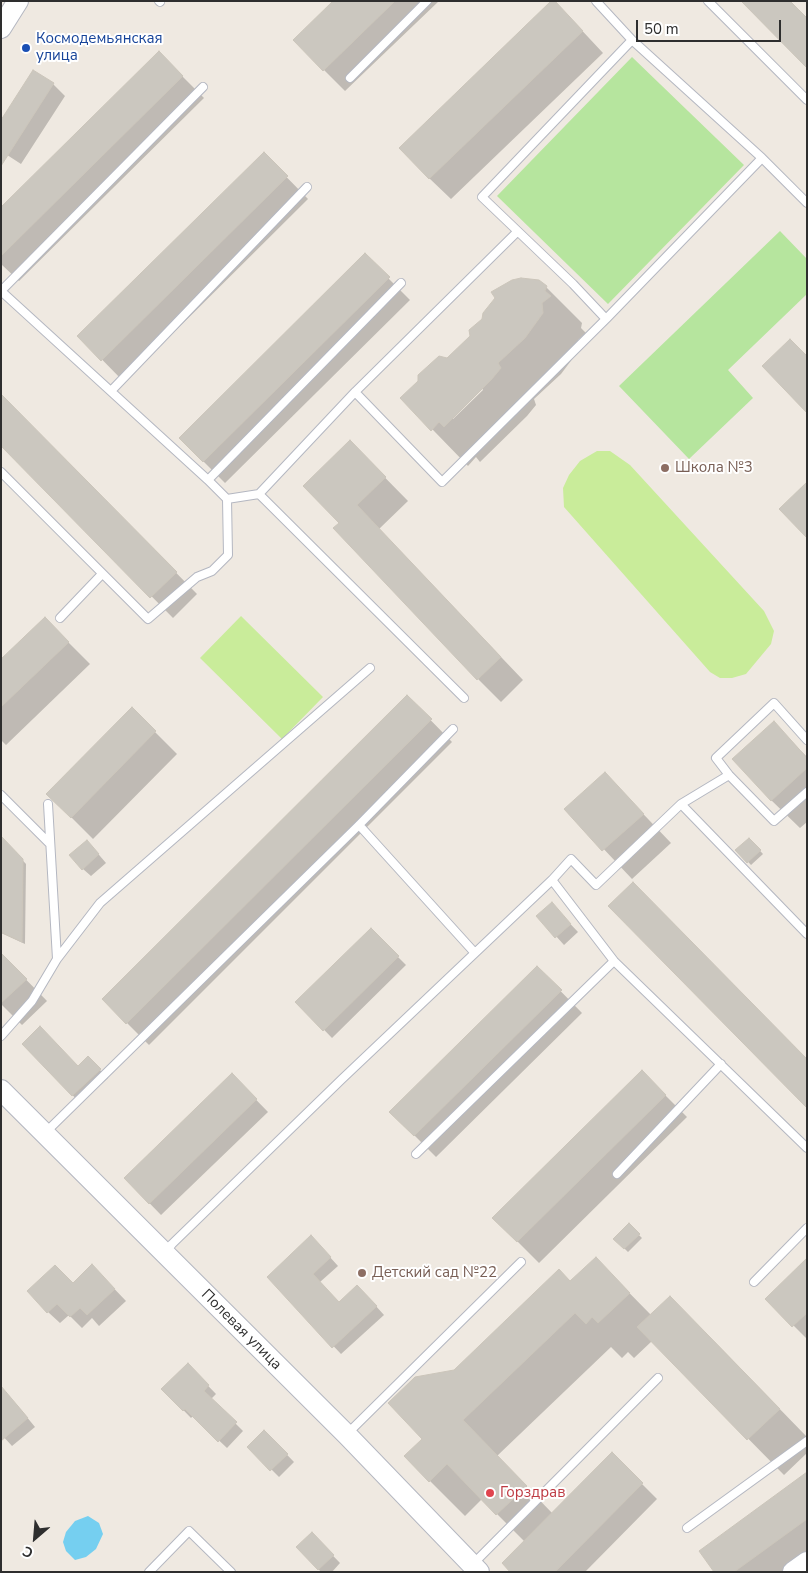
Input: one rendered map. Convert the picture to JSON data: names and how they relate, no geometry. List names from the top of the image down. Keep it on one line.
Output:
{"streets":{"street":["Полевая улица"]},"places":["Космодемьянская улица","Школа №3","Детский сад №22","Горздрав"],"scale_bar":"50 m","north":"bottom left"}
